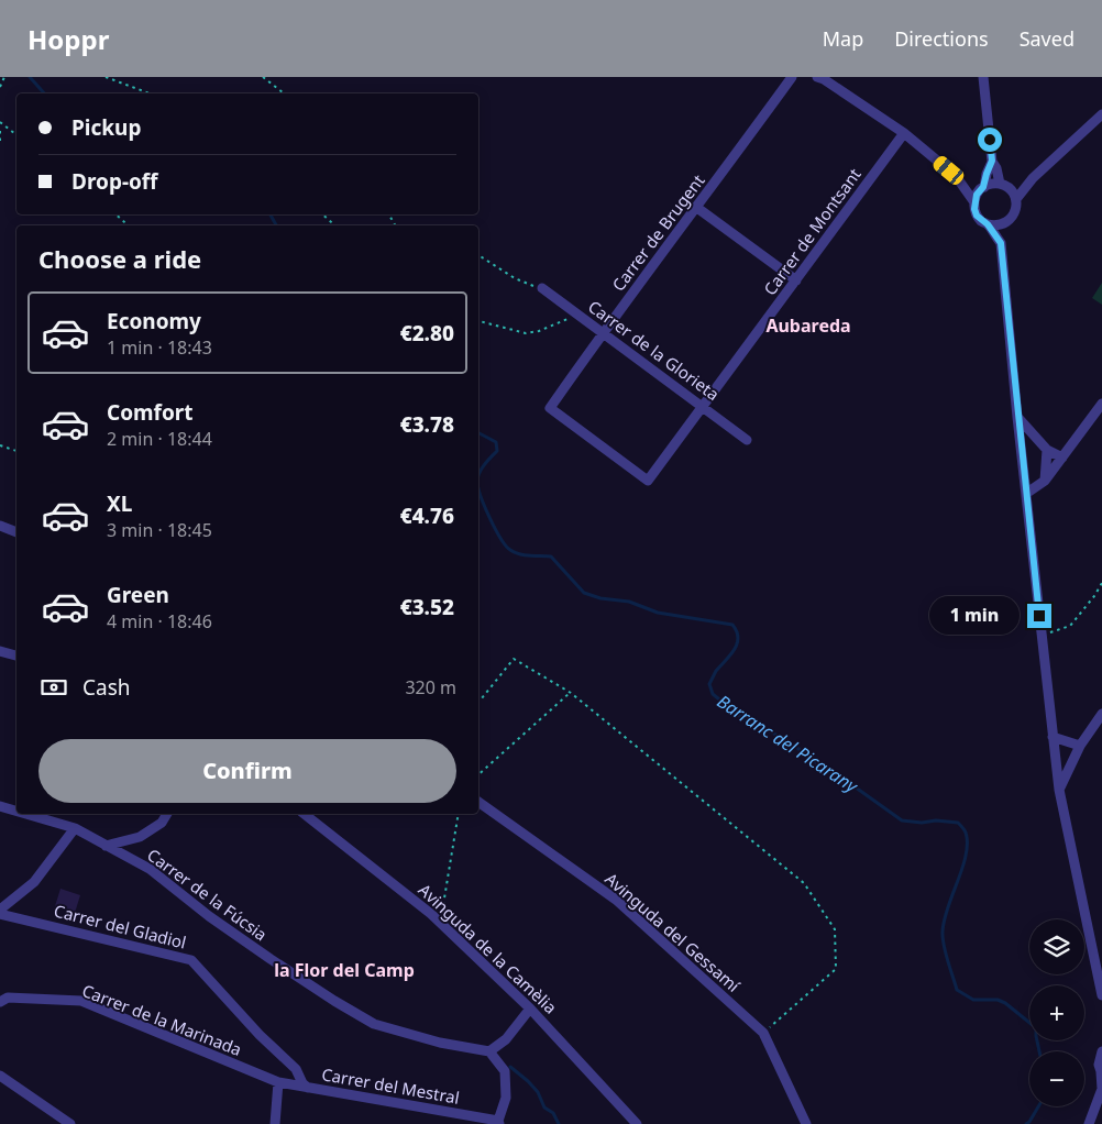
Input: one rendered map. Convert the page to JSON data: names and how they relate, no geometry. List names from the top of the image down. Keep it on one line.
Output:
{"streets":{"street":["Carrer de Montsant","Carrer de Brugent","Carrer de la Glorieta","Carrer de la Fúcsia","Carrer del Gladiol","Avinguda del Gessamí","Avinguda de la Camèlia","Carrer de la Marinada","Carrer del Mestral"]},"crossings":[["Carrer de Montsant","Carrer de Brugent"],["Carrer de Montsant","Carrer de la Glorieta"],["Carrer de Brugent","Carrer de la Glorieta"],["Carrer del Gladiol","Carrer del Mestral"],["Carrer de la Marinada","Carrer del Mestral"]],"districts":["Aubareda","la Flor del Camp"],"water":["Barranc del Picarany"],"page":{"header":"Hoppr","nav":["Map","Directions","Saved"],"banner":["Pickup","Drop-off"],"heading":"Choose a ride","list":[{"name":"Economy","note":"1 min · 18:43","value":"€2.80"},{"name":"Comfort","note":"2 min · 18:44","value":"€3.78"},{"name":"XL","note":"3 min · 18:45","value":"€4.76"},{"name":"Green","note":"4 min · 18:46","value":"€3.52"}],"bubble":"1 min","pay":["Cash","320 m"],"buttons":"Confirm","map_buttons":["+","−"]}}
